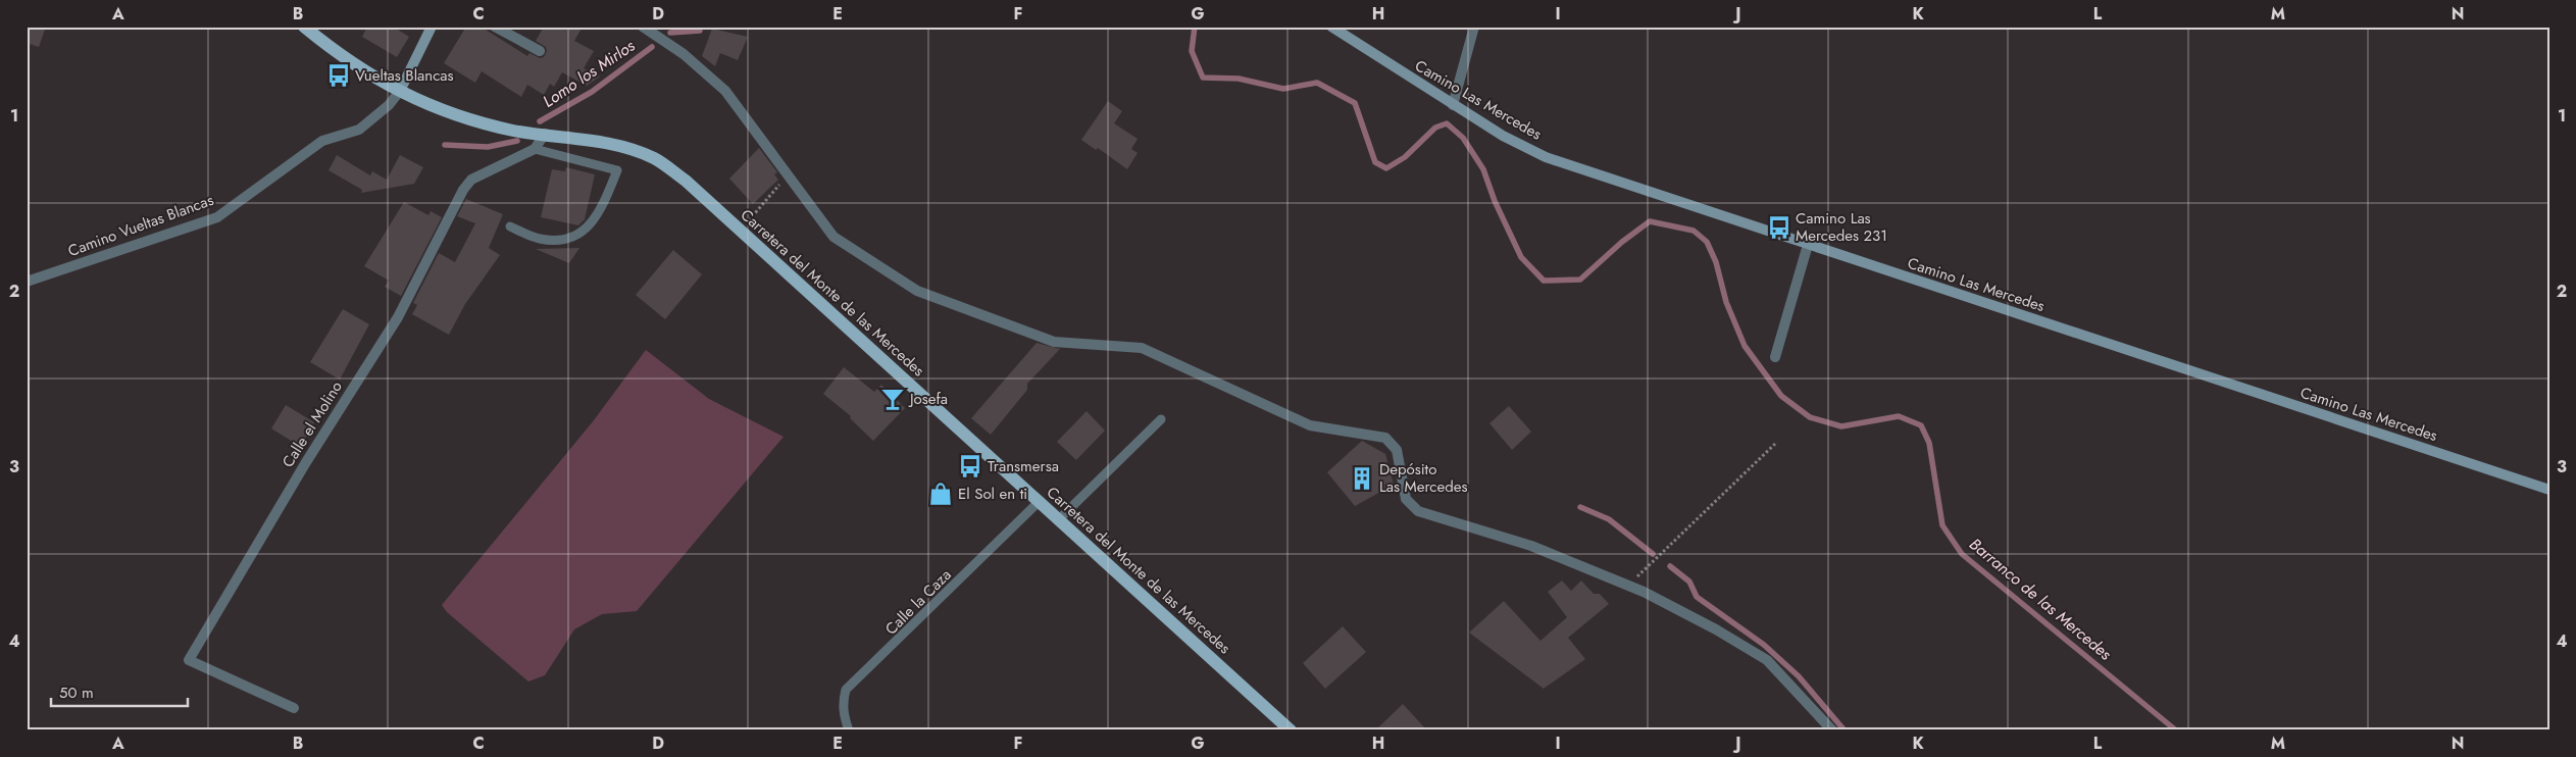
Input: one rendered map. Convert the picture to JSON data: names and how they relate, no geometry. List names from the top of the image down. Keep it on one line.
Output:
{"streets":{"main road":["Camino Las Mercedes","Camino Vueltas Blancas","Carretera del Monte de las Mercedes"],"street":["Calle el Molino"],"lane":["Calle la Caza"]},"crossings":[["Camino Vueltas Blancas","Carretera del Monte de las Mercedes"],["Carretera del Monte de las Mercedes","Calle la Caza"]],"water":["Lomo los Mirlos","Barranco de las Mercedes"],"places":{"bus stop":["Vueltas Blancas","Camino Las Mercedes 231","Transmersa"],"bar":["Josefa"],"building":["Depósito Las Mercedes"],"shop":["El Sol en ti"]},"scale_bar":"50 m","grid":{"columns":["A","B","C","D","E","F","G","H","I","J","K","L","M","N"],"rows":["1","2","3","4"]}}
